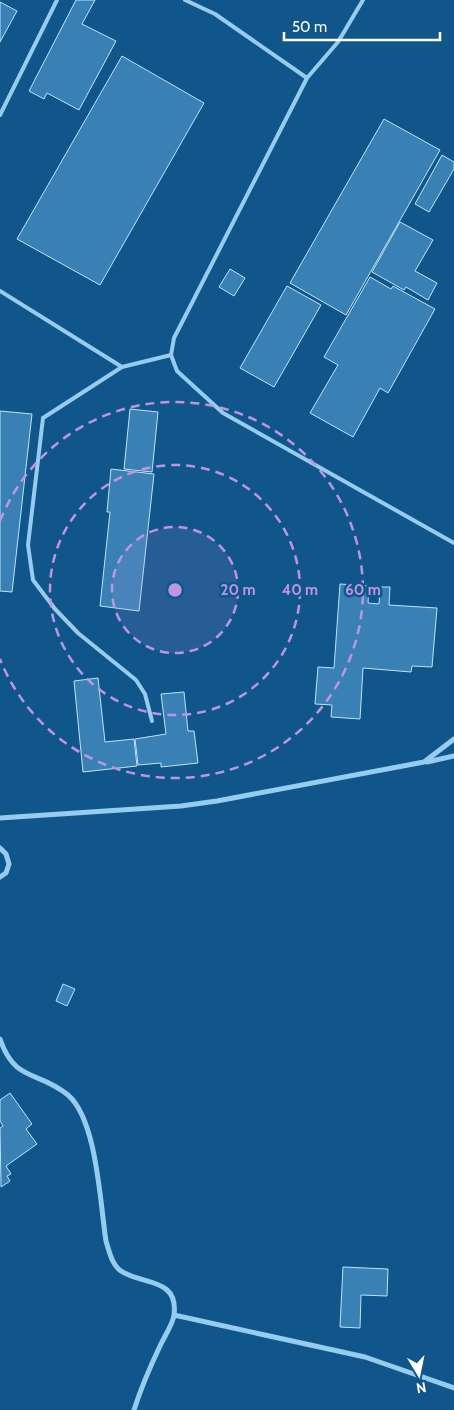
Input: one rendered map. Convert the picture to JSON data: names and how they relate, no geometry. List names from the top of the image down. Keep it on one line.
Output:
{"scale_bar":"50 m","north":"bottom","rings":["20 m","40 m","60 m"]}
